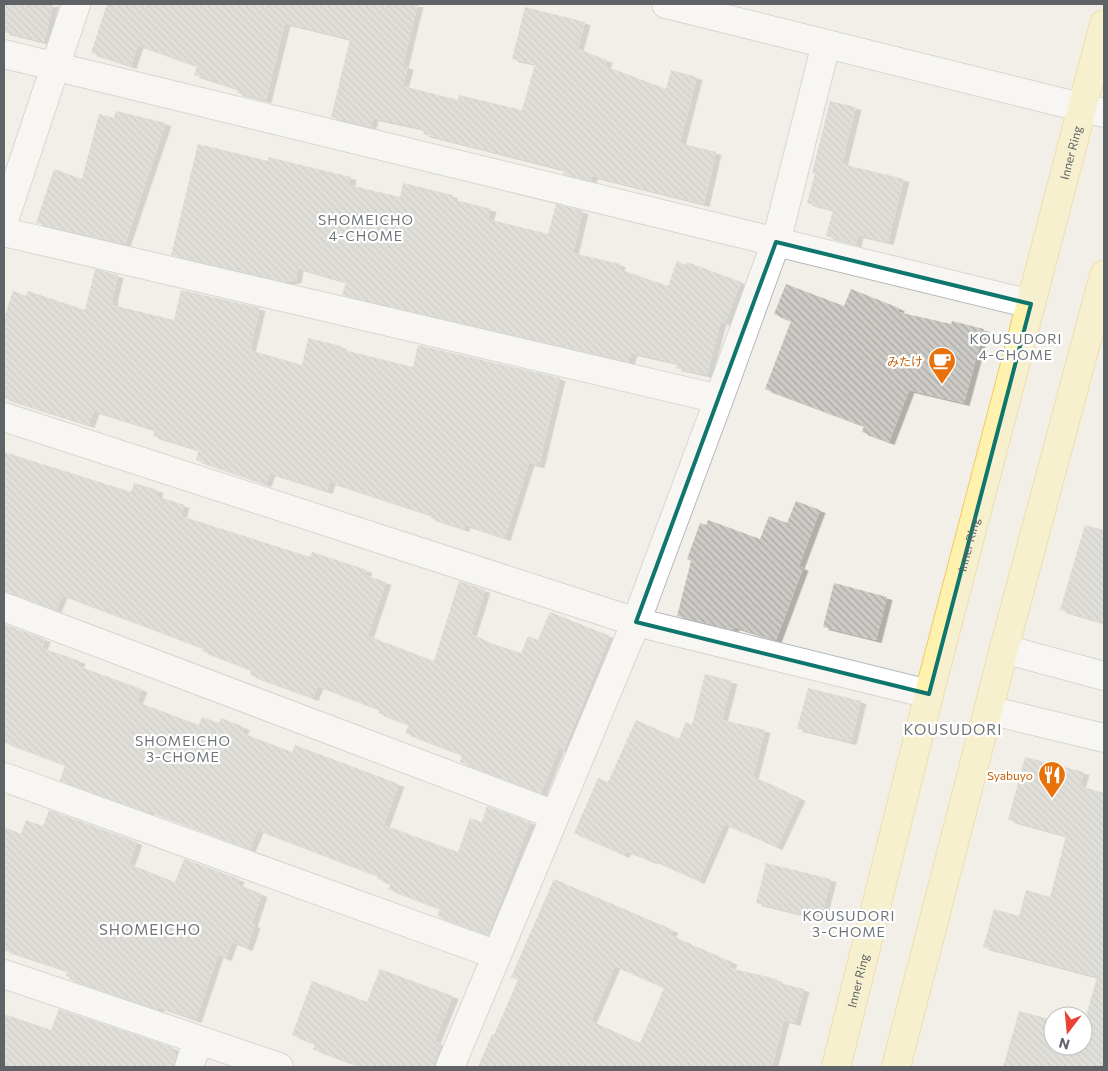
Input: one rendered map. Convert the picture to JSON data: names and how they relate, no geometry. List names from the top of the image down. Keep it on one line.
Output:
{"streets":{"main road":["Inner Ring"]},"districts":["SHOMEICHO 4-CHOME","KOUSUDORI 4-CHOME","KOUSUDORI","SHOMEICHO 3-CHOME","KOUSUDORI 3-CHOME","SHOMEICHO"],"places":{"cafe":["みたけ"],"restaurant":["Syabuyo"]},"north":"bottom"}
